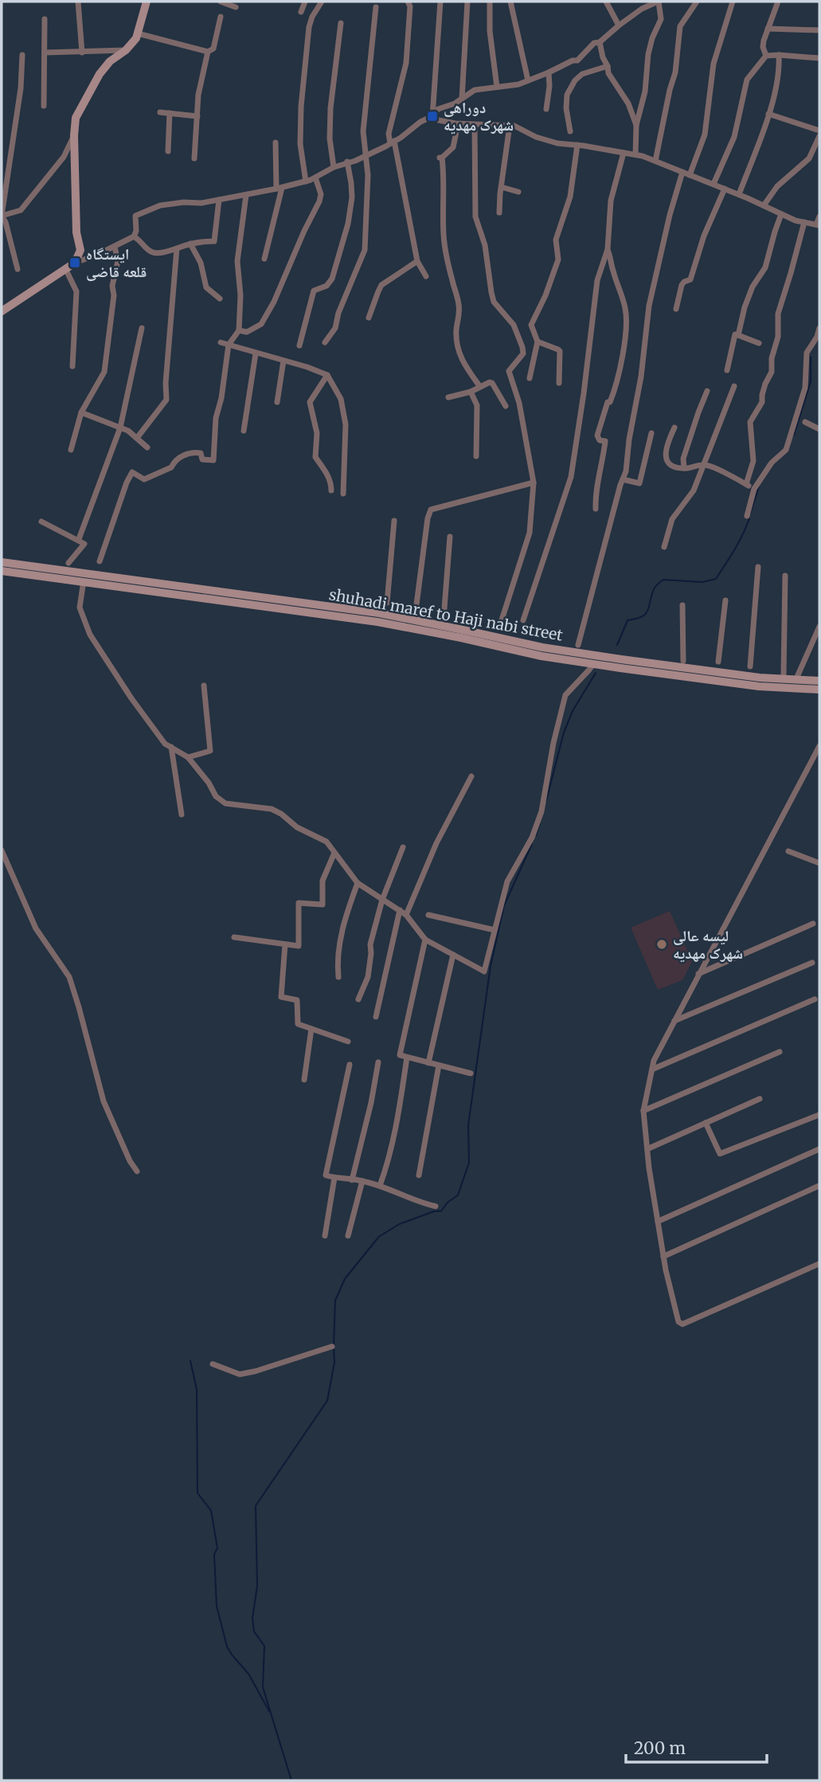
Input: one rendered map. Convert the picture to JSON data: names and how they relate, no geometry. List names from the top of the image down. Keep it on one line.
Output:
{"streets":{"main road":["shuhadi maref to Haji nabi street"]},"places":{"transit":["دوراهی شهرک مهدیه","ایستگاه قلعه قاضی"],"other":["لیسه عالی شهرک مهدیه"]},"scale_bar":"200 m"}
